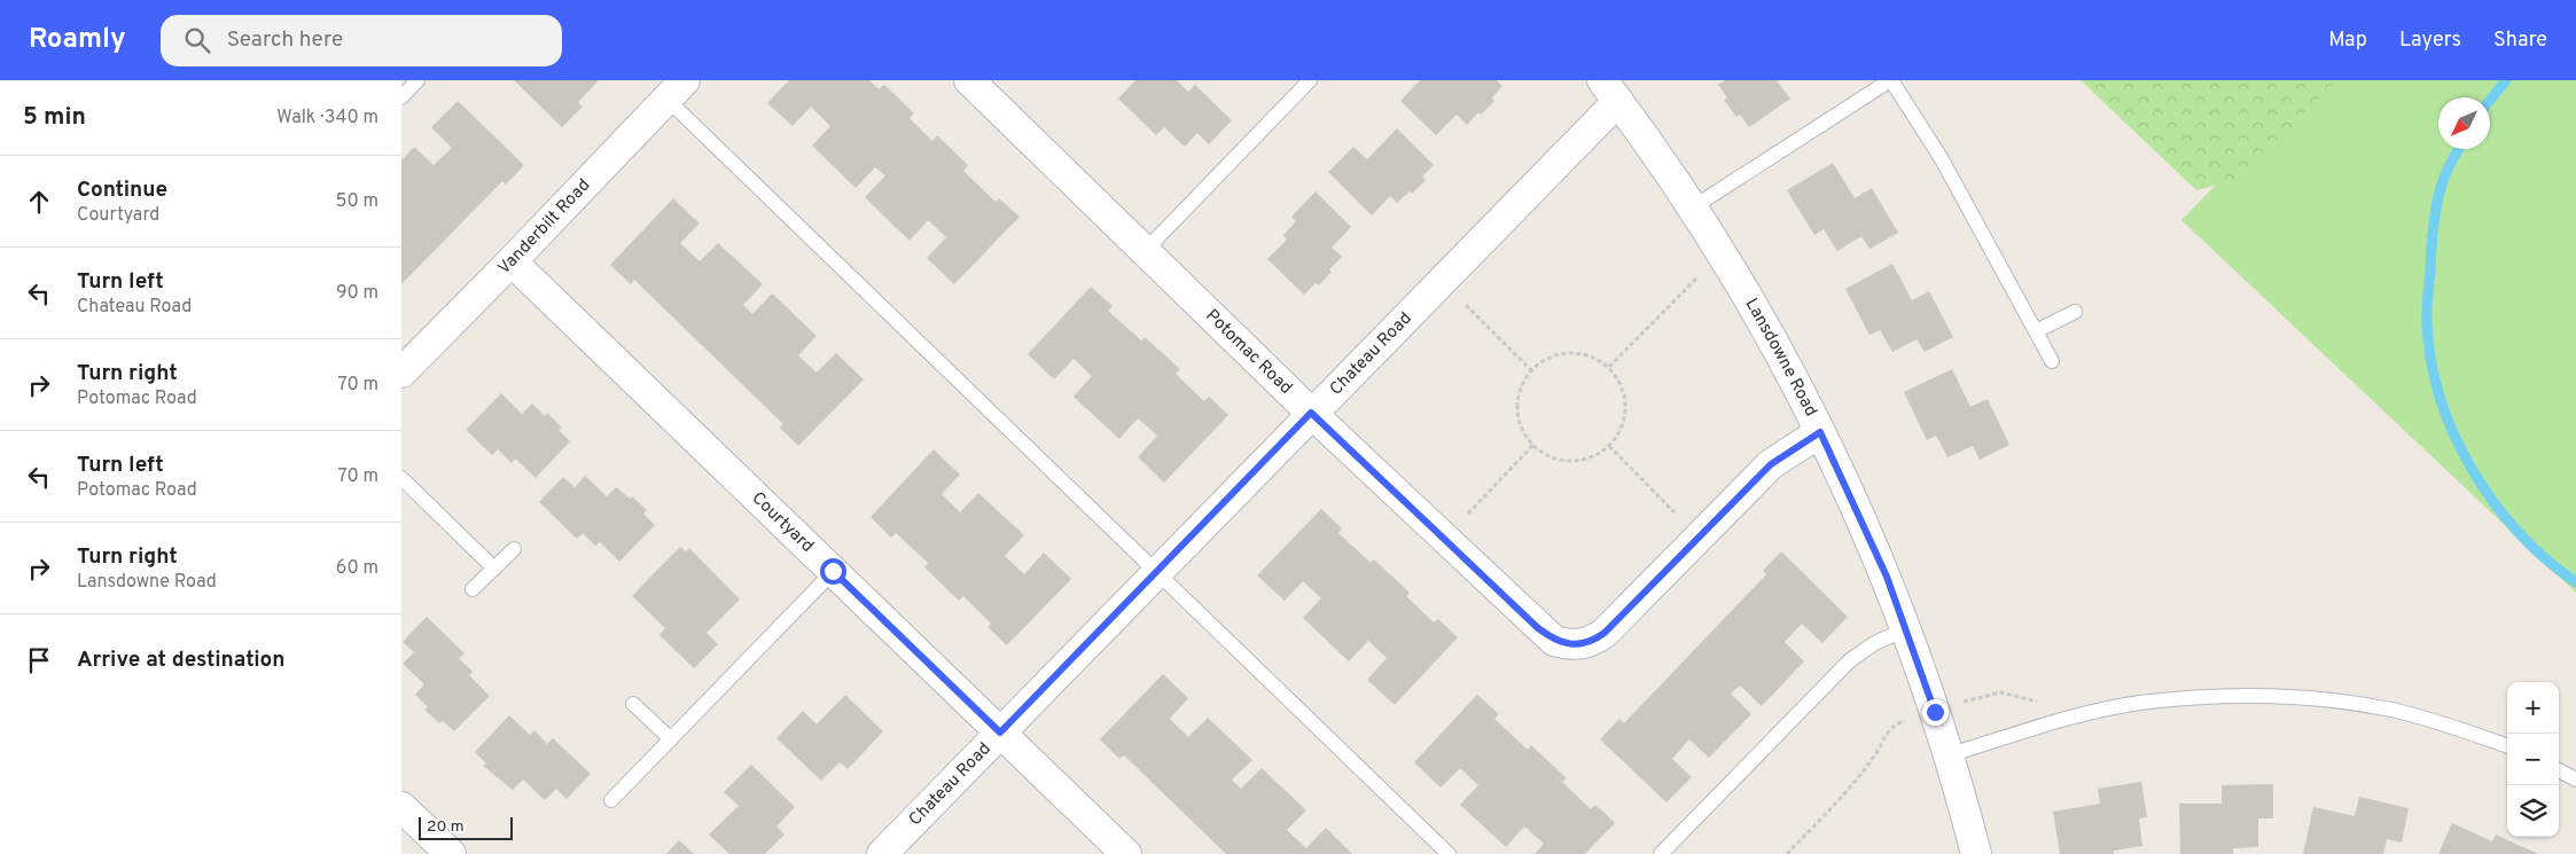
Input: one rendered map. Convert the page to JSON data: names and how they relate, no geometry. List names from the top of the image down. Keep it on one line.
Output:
{"streets":{"street":["Vanderbilt Road","Potomac Road","Chateau Road","Lansdowne Road","Courtyard"]},"crossings":[["Vanderbilt Road","Courtyard"],["Potomac Road","Chateau Road"],["Potomac Road","Lansdowne Road"],["Chateau Road","Lansdowne Road"],["Chateau Road","Courtyard"]],"scale_bar":"20 m","north":"bottom left","page":{"header":"Roamly","search":"Search here","nav":["Map","Layers","Share"],"heading":["5 min","Walk · 340 m"],"list":[["Continue","Courtyard","50 m"],["Turn left","Chateau Road","90 m"],["Turn right","Potomac Road","70 m"],["Turn left","Potomac Road","70 m"],["Turn right","Lansdowne Road","60 m"],"Arrive at destination"],"map_buttons":["+","−"],"scale":"20 m"}}
